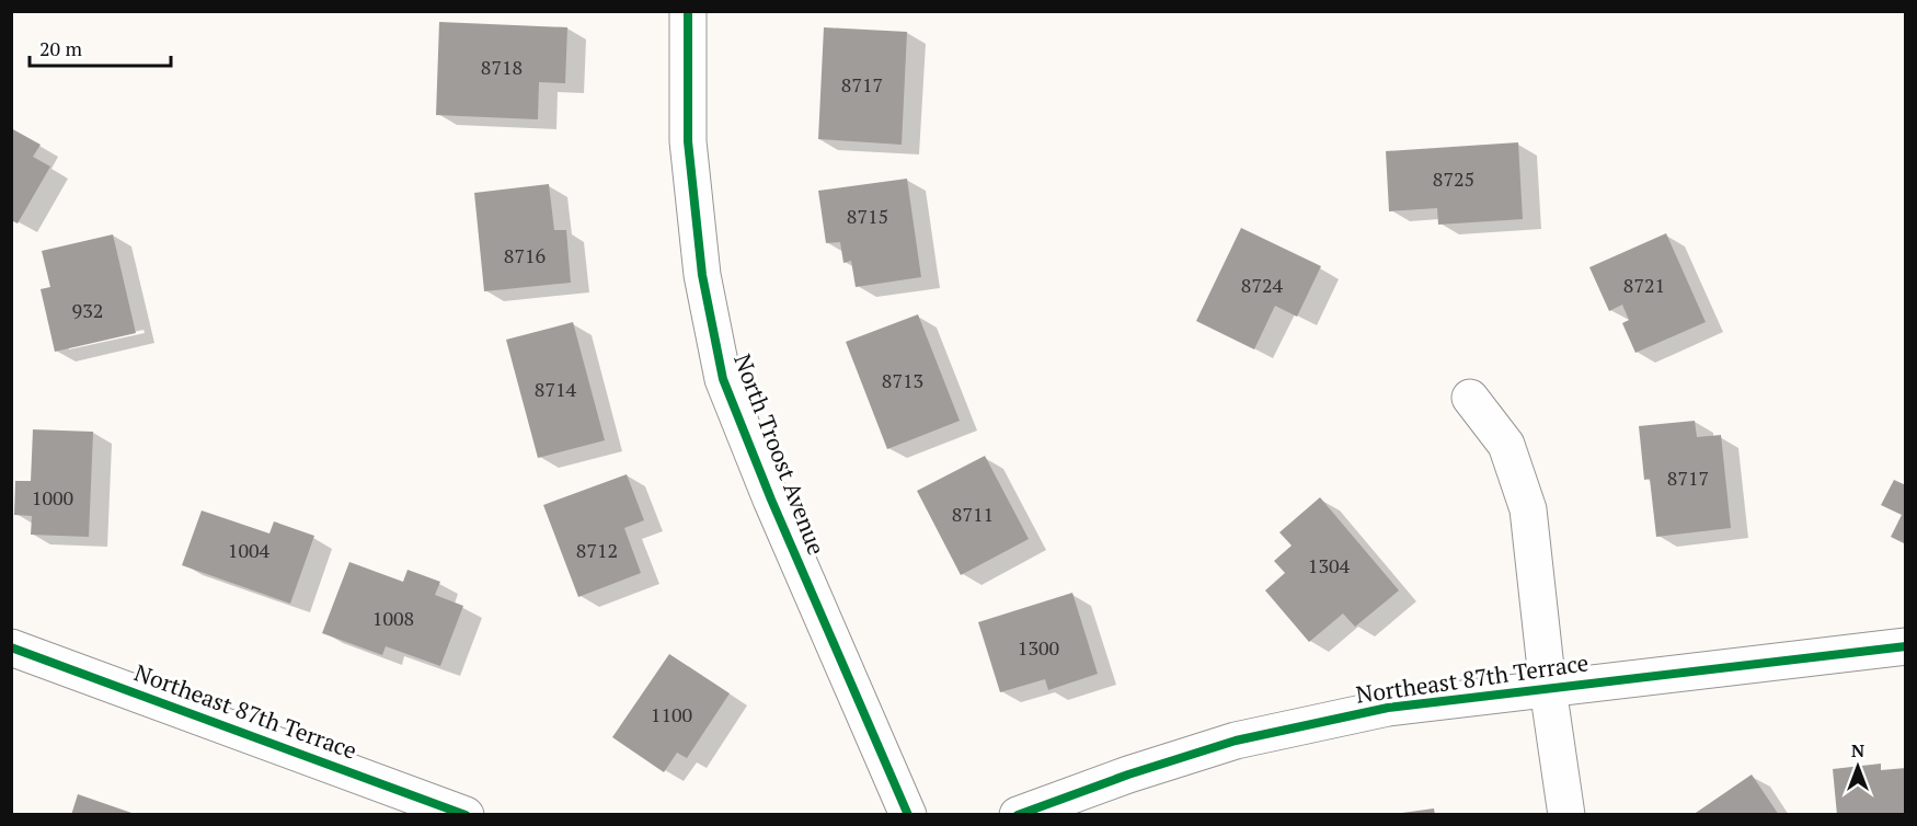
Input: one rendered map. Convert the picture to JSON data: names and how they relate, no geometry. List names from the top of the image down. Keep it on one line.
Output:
{"streets":{"street":["North Troost Avenue","Northeast 87th Terrace"]},"house_numbers":["8718","8717","8725","8715","8716","8724","8721","932","8713","8714","8717","1000","8711","1004","8712","1304","1008","1300","1100"],"scale_bar":"20 m","north":"top"}
